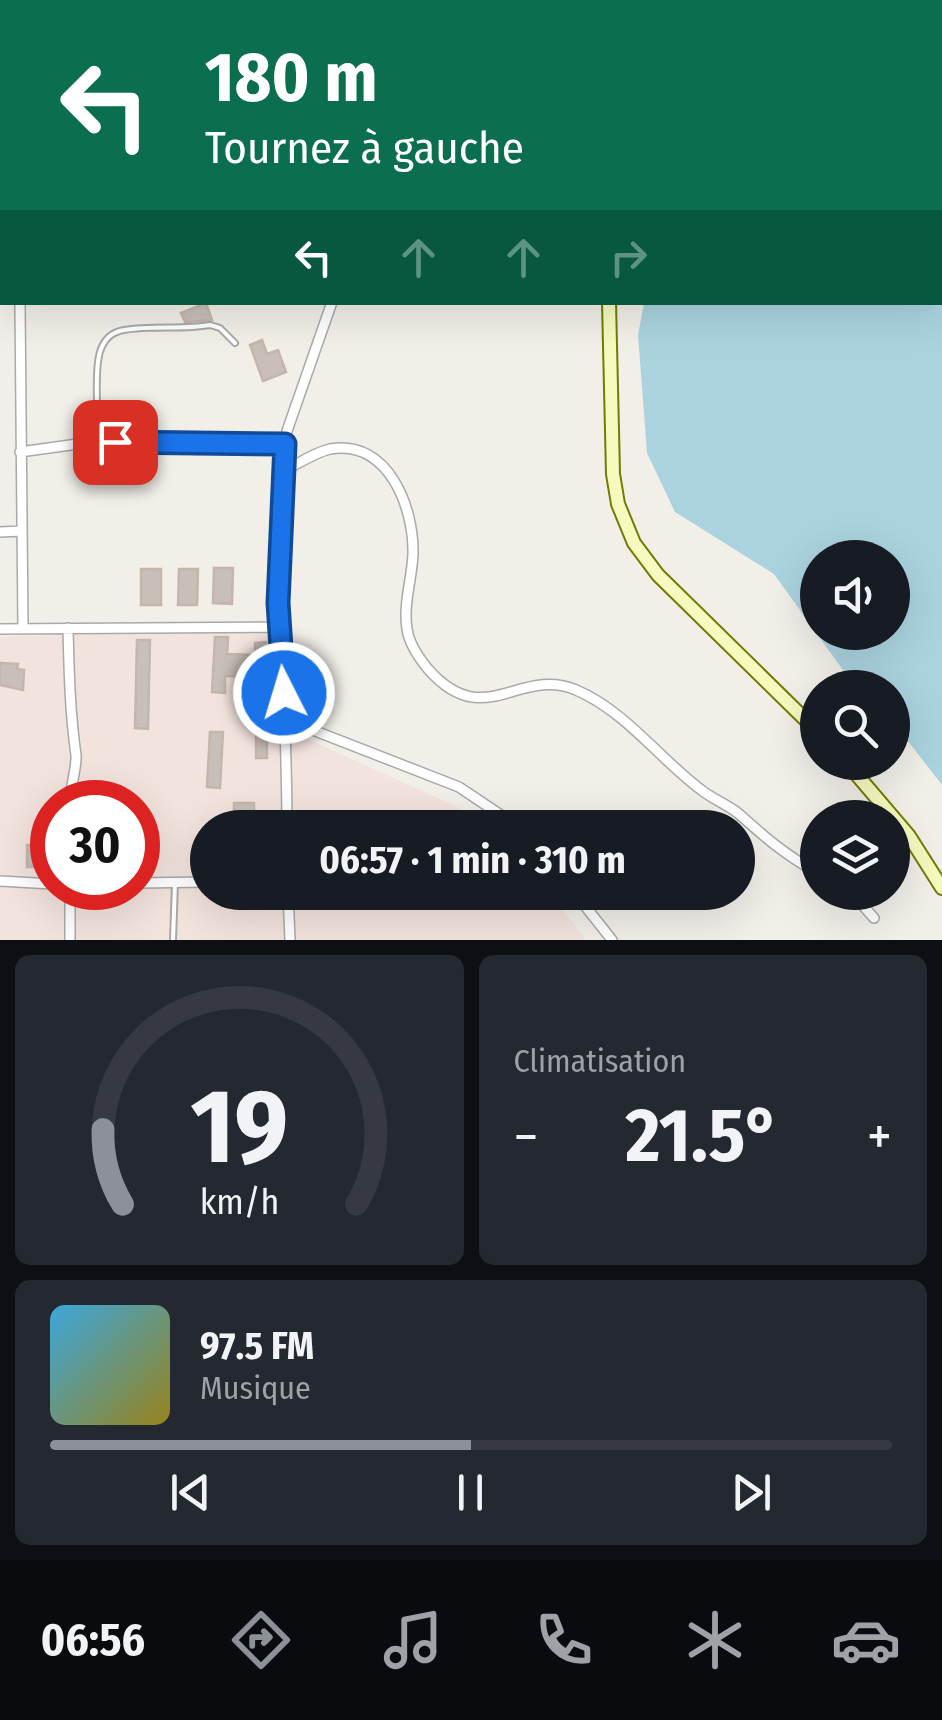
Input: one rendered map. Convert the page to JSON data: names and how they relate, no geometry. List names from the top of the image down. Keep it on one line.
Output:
{"page":{"turn":["180 m","Tournez à gauche"],"limit":"30","trip":"06:57 · 1 min · 310 m","tile":"Climatisation","heat":["−","21.5°","+"],"song":["97.5 FM","Musique"],"tabs":"06:56","gauge":["19","km/h"]}}
